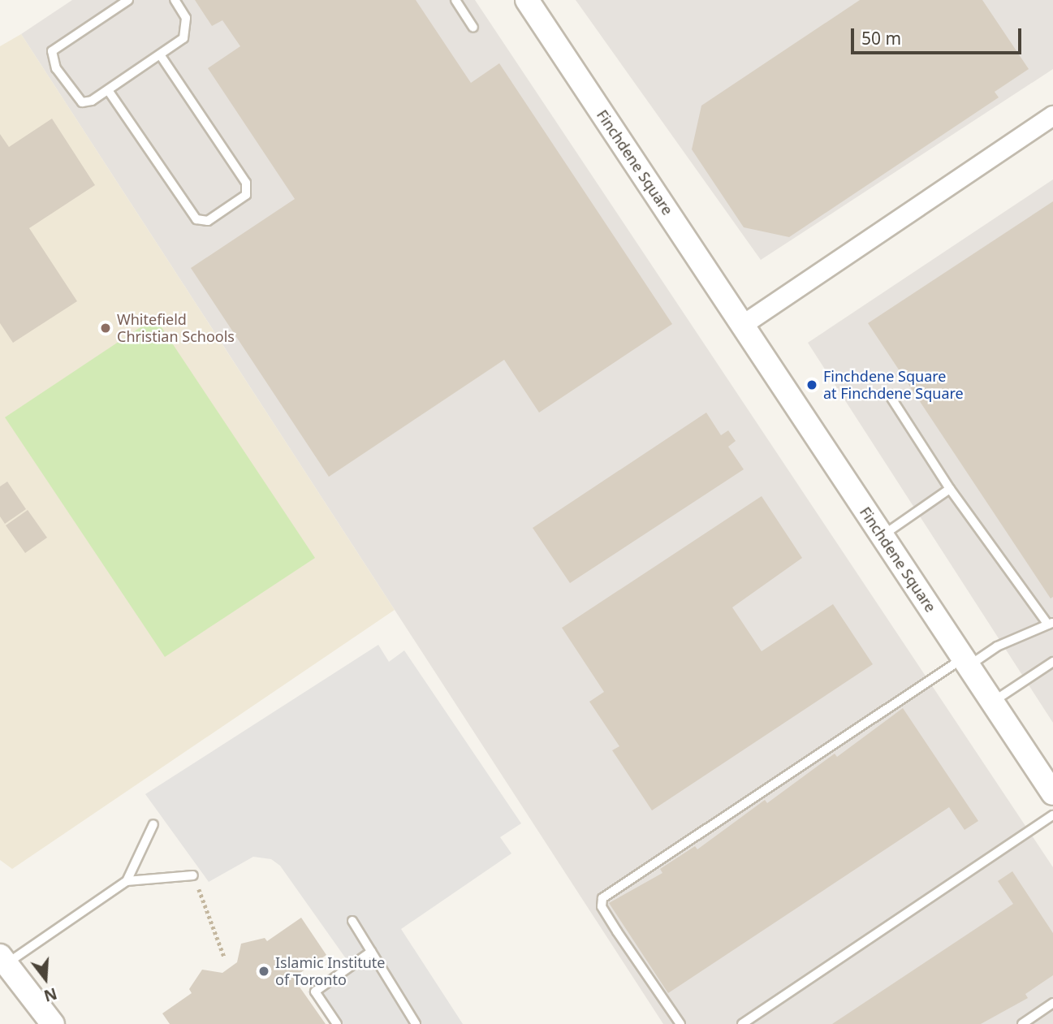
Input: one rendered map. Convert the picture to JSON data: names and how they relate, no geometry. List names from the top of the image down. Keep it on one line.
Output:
{"streets":{"street":["Finchdene Square"]},"places":["Whitefield Christian Schools","Finchdene Square at Finchdene Square","Islamic Institute of Toronto"],"scale_bar":"50 m","north":"bottom"}
